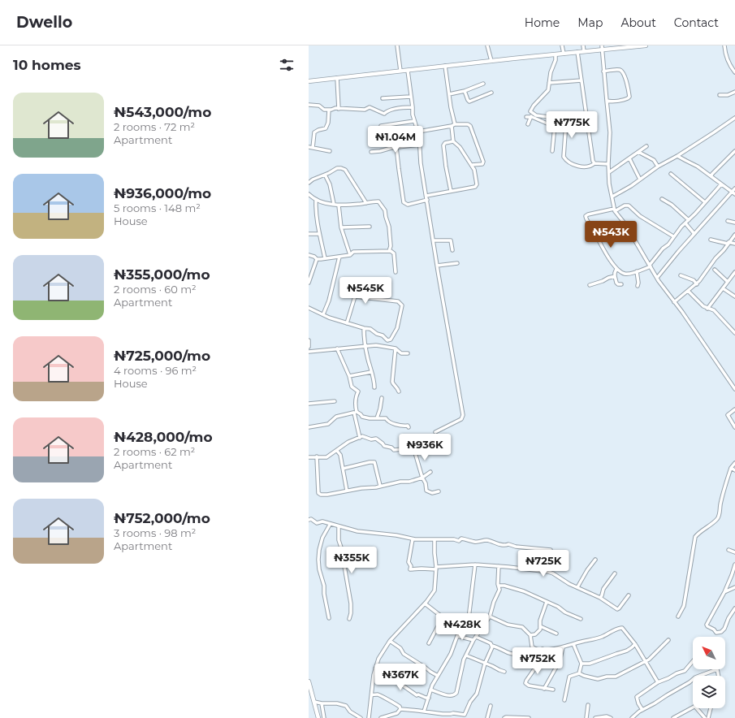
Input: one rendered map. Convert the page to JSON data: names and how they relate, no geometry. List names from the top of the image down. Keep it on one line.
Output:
{"north":"top left","page":{"header":"Dwello","nav":["Home","Map","About","Contact"],"heading":"10 homes","list":[{"name":"₦543,000/mo","note":"2 rooms · 72 m² · Apartment"},{"name":"₦936,000/mo","note":"5 rooms · 148 m² · House"},{"name":"₦355,000/mo","note":"2 rooms · 60 m² · Apartment"},{"name":"₦725,000/mo","note":"4 rooms · 96 m² · House"},{"name":"₦428,000/mo","note":"2 rooms · 62 m² · Apartment"},{"name":"₦752,000/mo","note":"3 rooms · 98 m² · Apartment"}],"price":["₦775K","₦1.04M","₦543K","₦545K","₦936K","₦355K","₦725K","₦428K","₦752K","₦367K"]}}
